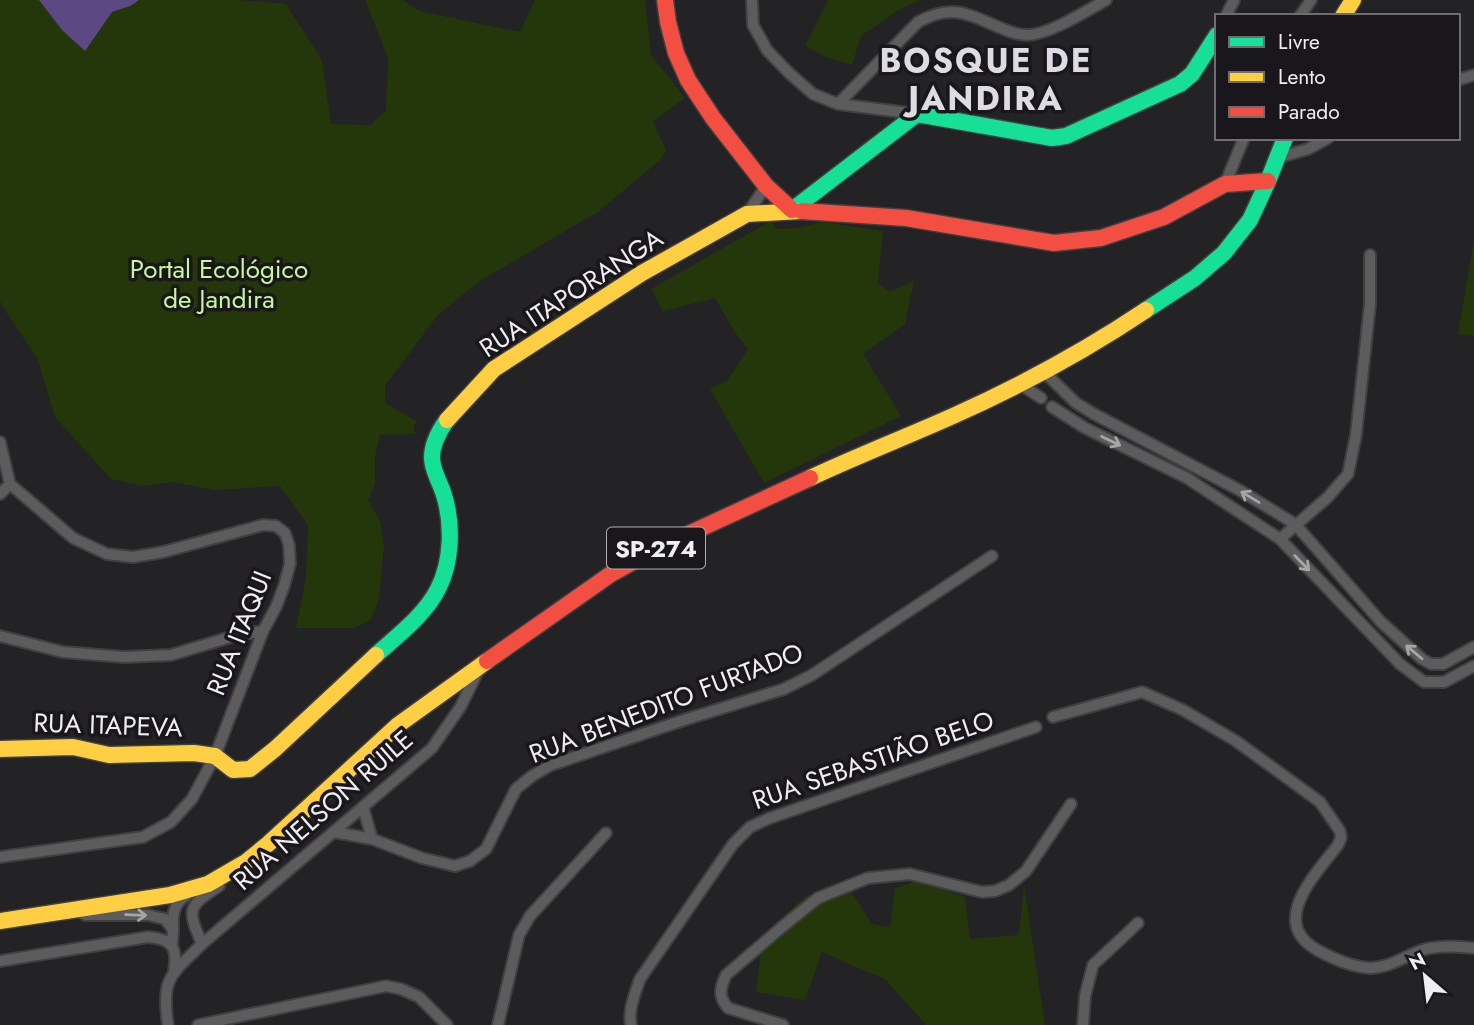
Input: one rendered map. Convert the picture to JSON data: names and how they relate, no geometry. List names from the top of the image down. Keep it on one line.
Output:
{"streets":{"street":["RUA ITAPORANGA","SP-274","RUA ITAQUI","RUA BENEDITO FURTADO","RUA ITAPEVA","RUA SEBASTIÃO BELO","RUA NELSON RUILE"]},"crossings":[["RUA ITAPORANGA","RUA ITAQUI"],["RUA ITAPORANGA","RUA ITAPEVA"],["SP-274","RUA NELSON RUILE"],["RUA ITAQUI","RUA ITAPEVA"],["RUA BENEDITO FURTADO","RUA NELSON RUILE"]],"districts":["BOSQUE DE JANDIRA"],"parks":["Portal Ecológico de Jandira"],"legend":["Livre","Lento","Parado"],"north":"top left"}
